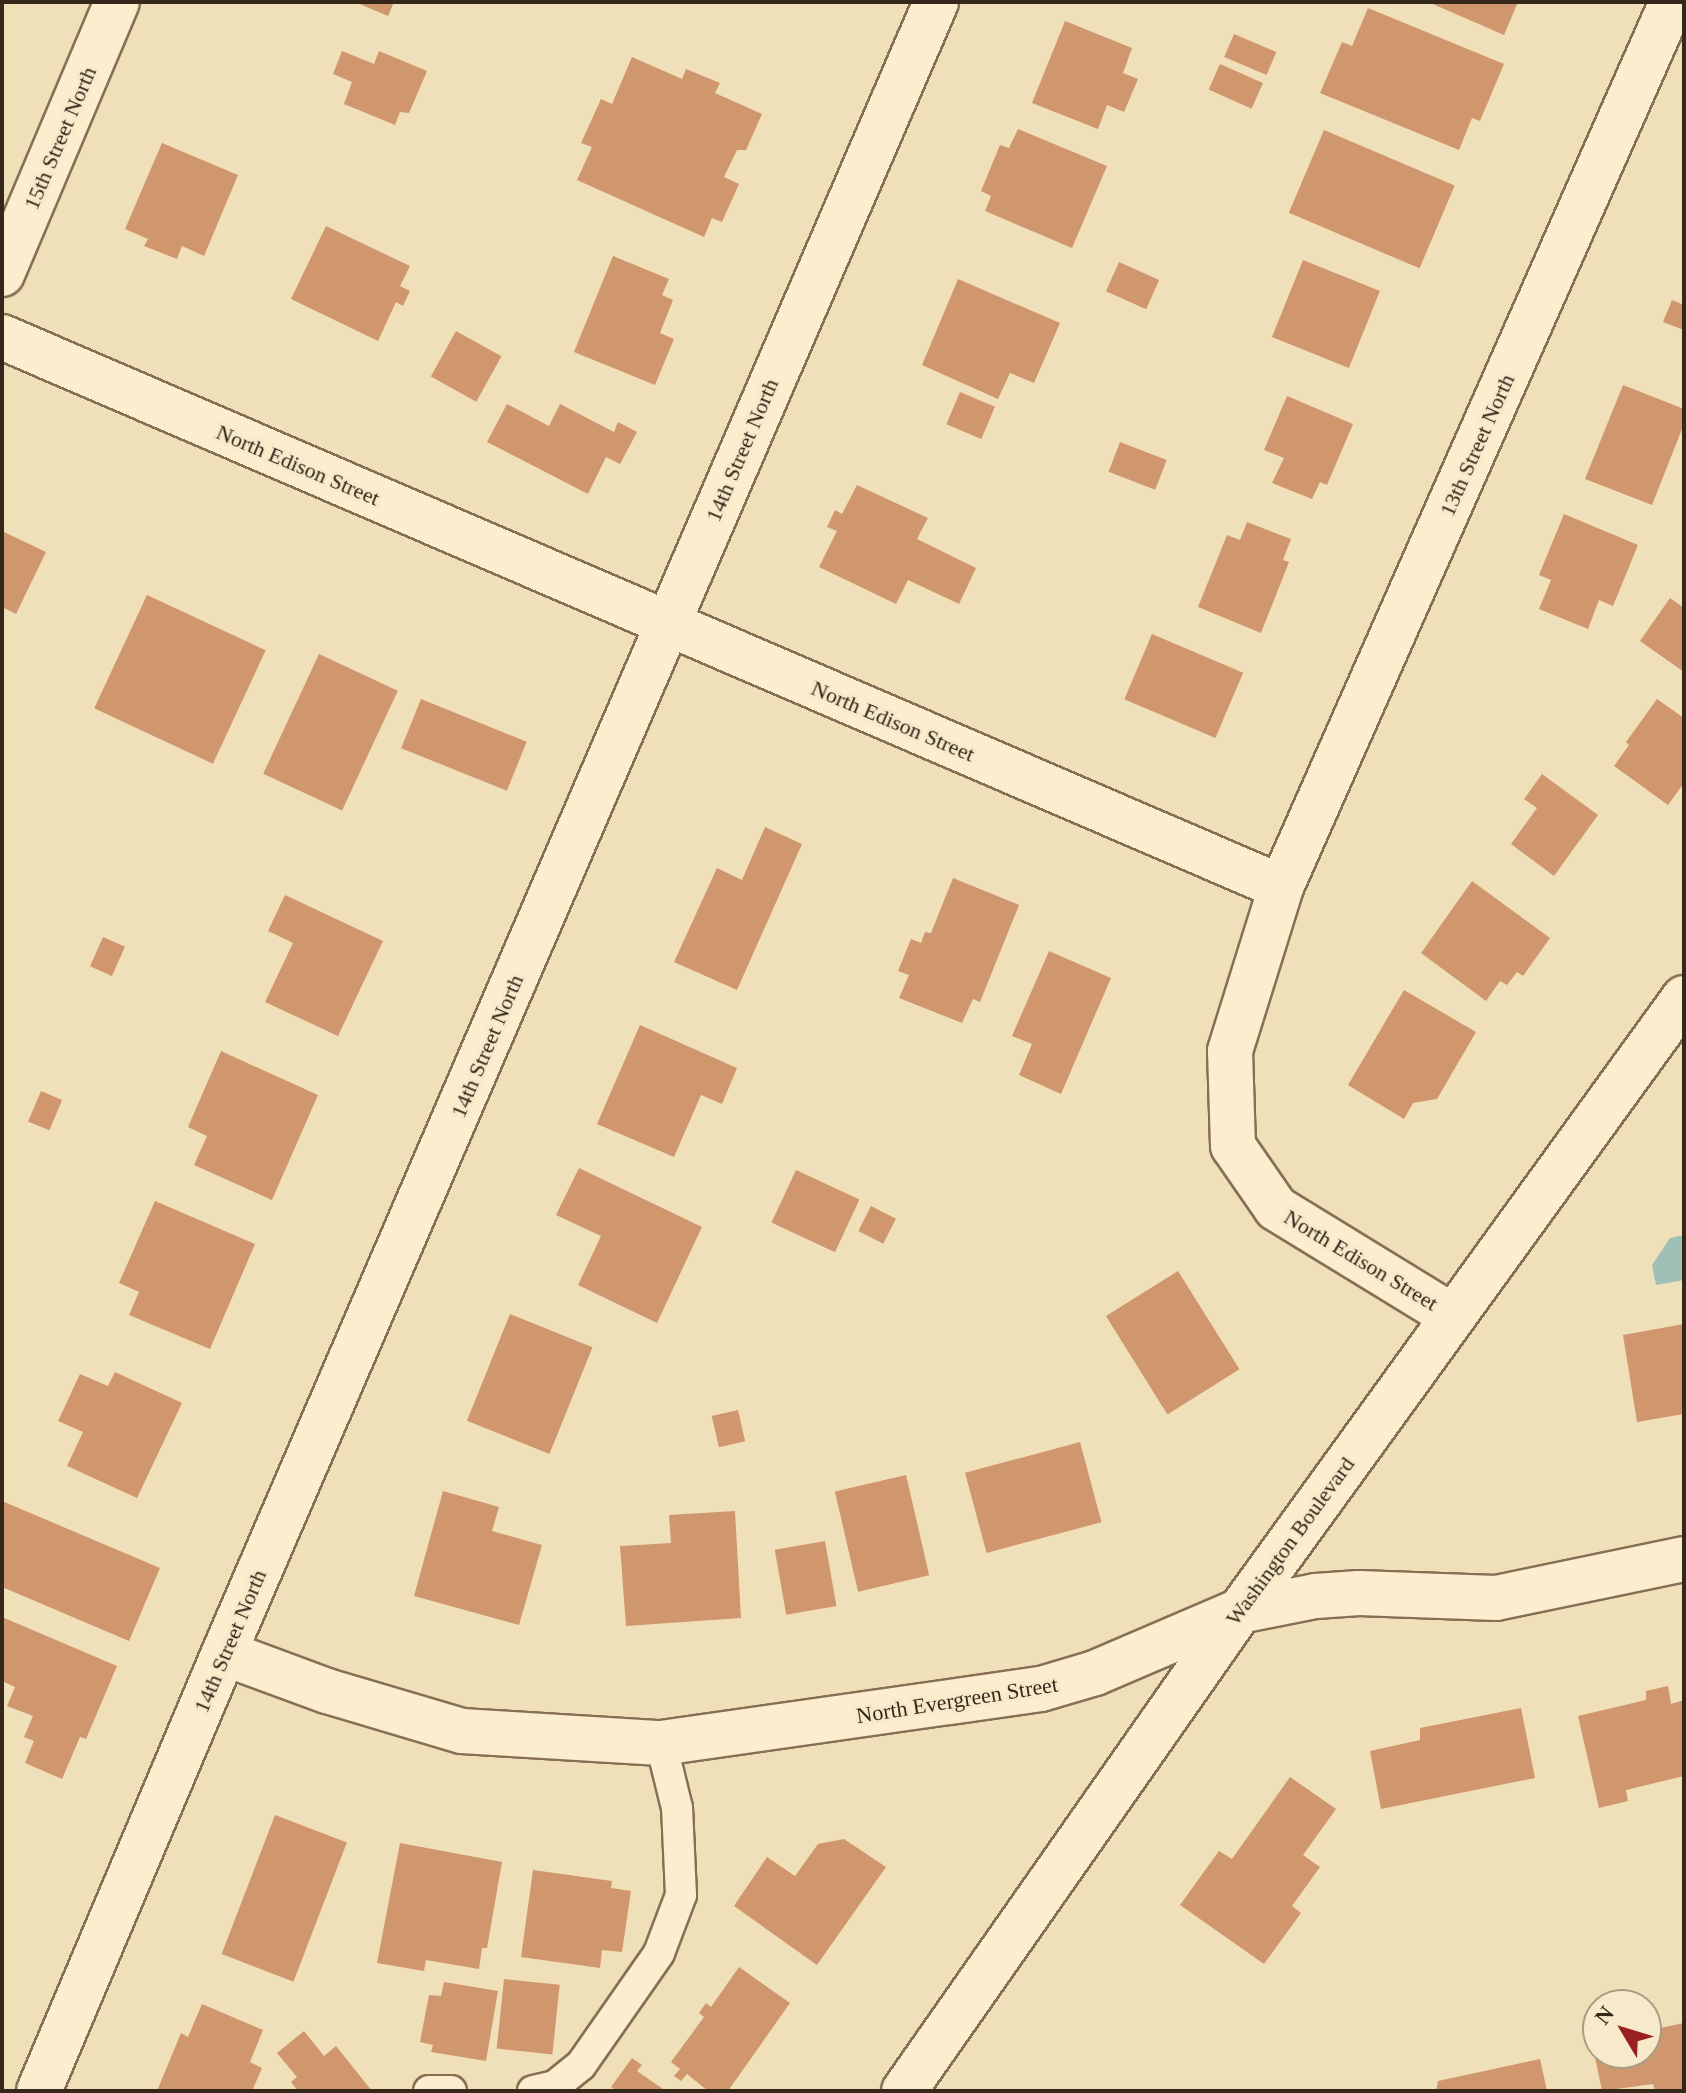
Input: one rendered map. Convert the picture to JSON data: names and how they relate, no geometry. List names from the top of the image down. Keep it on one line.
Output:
{"streets":{"street":["15th Street North","13th Street North","14th Street North","North Edison Street","Washington Boulevard","North Evergreen Street"]},"crossings":[["13th Street North","North Edison Street"],["14th Street North","North Edison Street"],["14th Street North","North Evergreen Street"],["North Edison Street","Washington Boulevard"],["Washington Boulevard","North Evergreen Street"]],"north":"top left"}
